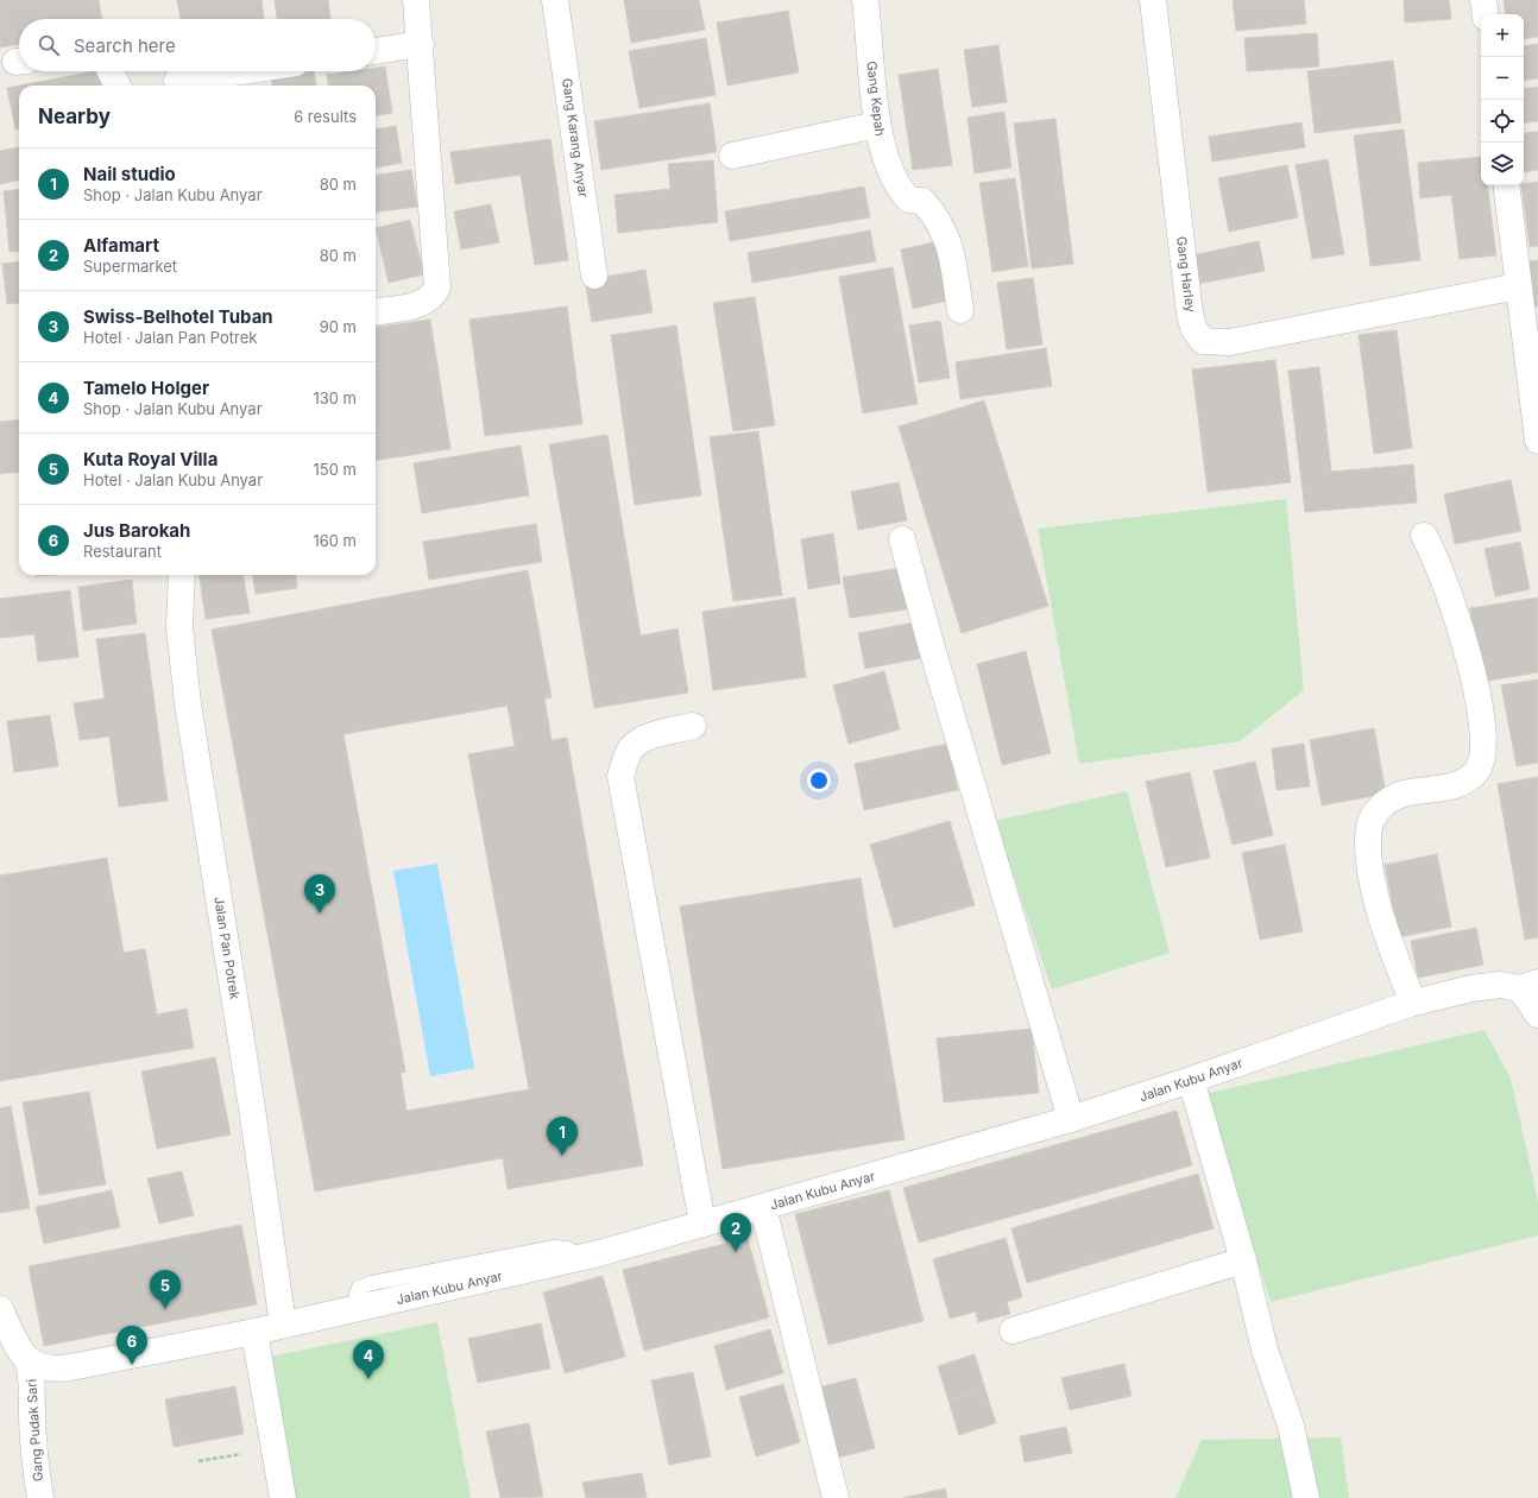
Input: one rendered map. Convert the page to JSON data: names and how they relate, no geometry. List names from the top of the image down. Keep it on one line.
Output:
{"streets":{"street":["Gang Kepah","Gang Karang Anyar","Gang Harley","Jalan Pan Potrek","Jalan Kubu Anyar","Gang Pudak Sari"]},"crossings":[["Jalan Pan Potrek","Jalan Kubu Anyar"],["Jalan Kubu Anyar","Gang Pudak Sari"]],"page":{"map_buttons":["+","−"],"search":"Search here","heading":["Nearby","6 results"],"list":[{"mark":"1","name":"Nail studio","note":"Shop · Jalan Kubu Anyar","value":"80 m"},{"mark":"2","name":"Alfamart","note":"Supermarket","value":"80 m"},{"mark":"3","name":"Swiss-Belhotel Tuban","note":"Hotel · Jalan Pan Potrek","value":"90 m"},{"mark":"4","name":"Tamelo Holger","note":"Shop · Jalan Kubu Anyar","value":"130 m"},{"mark":"5","name":"Kuta Royal Villa","note":"Hotel · Jalan Kubu Anyar","value":"150 m"},{"mark":"6","name":"Jus Barokah","note":"Restaurant","value":"160 m"}],"pins":["3","1","2","5","6","4"]}}
